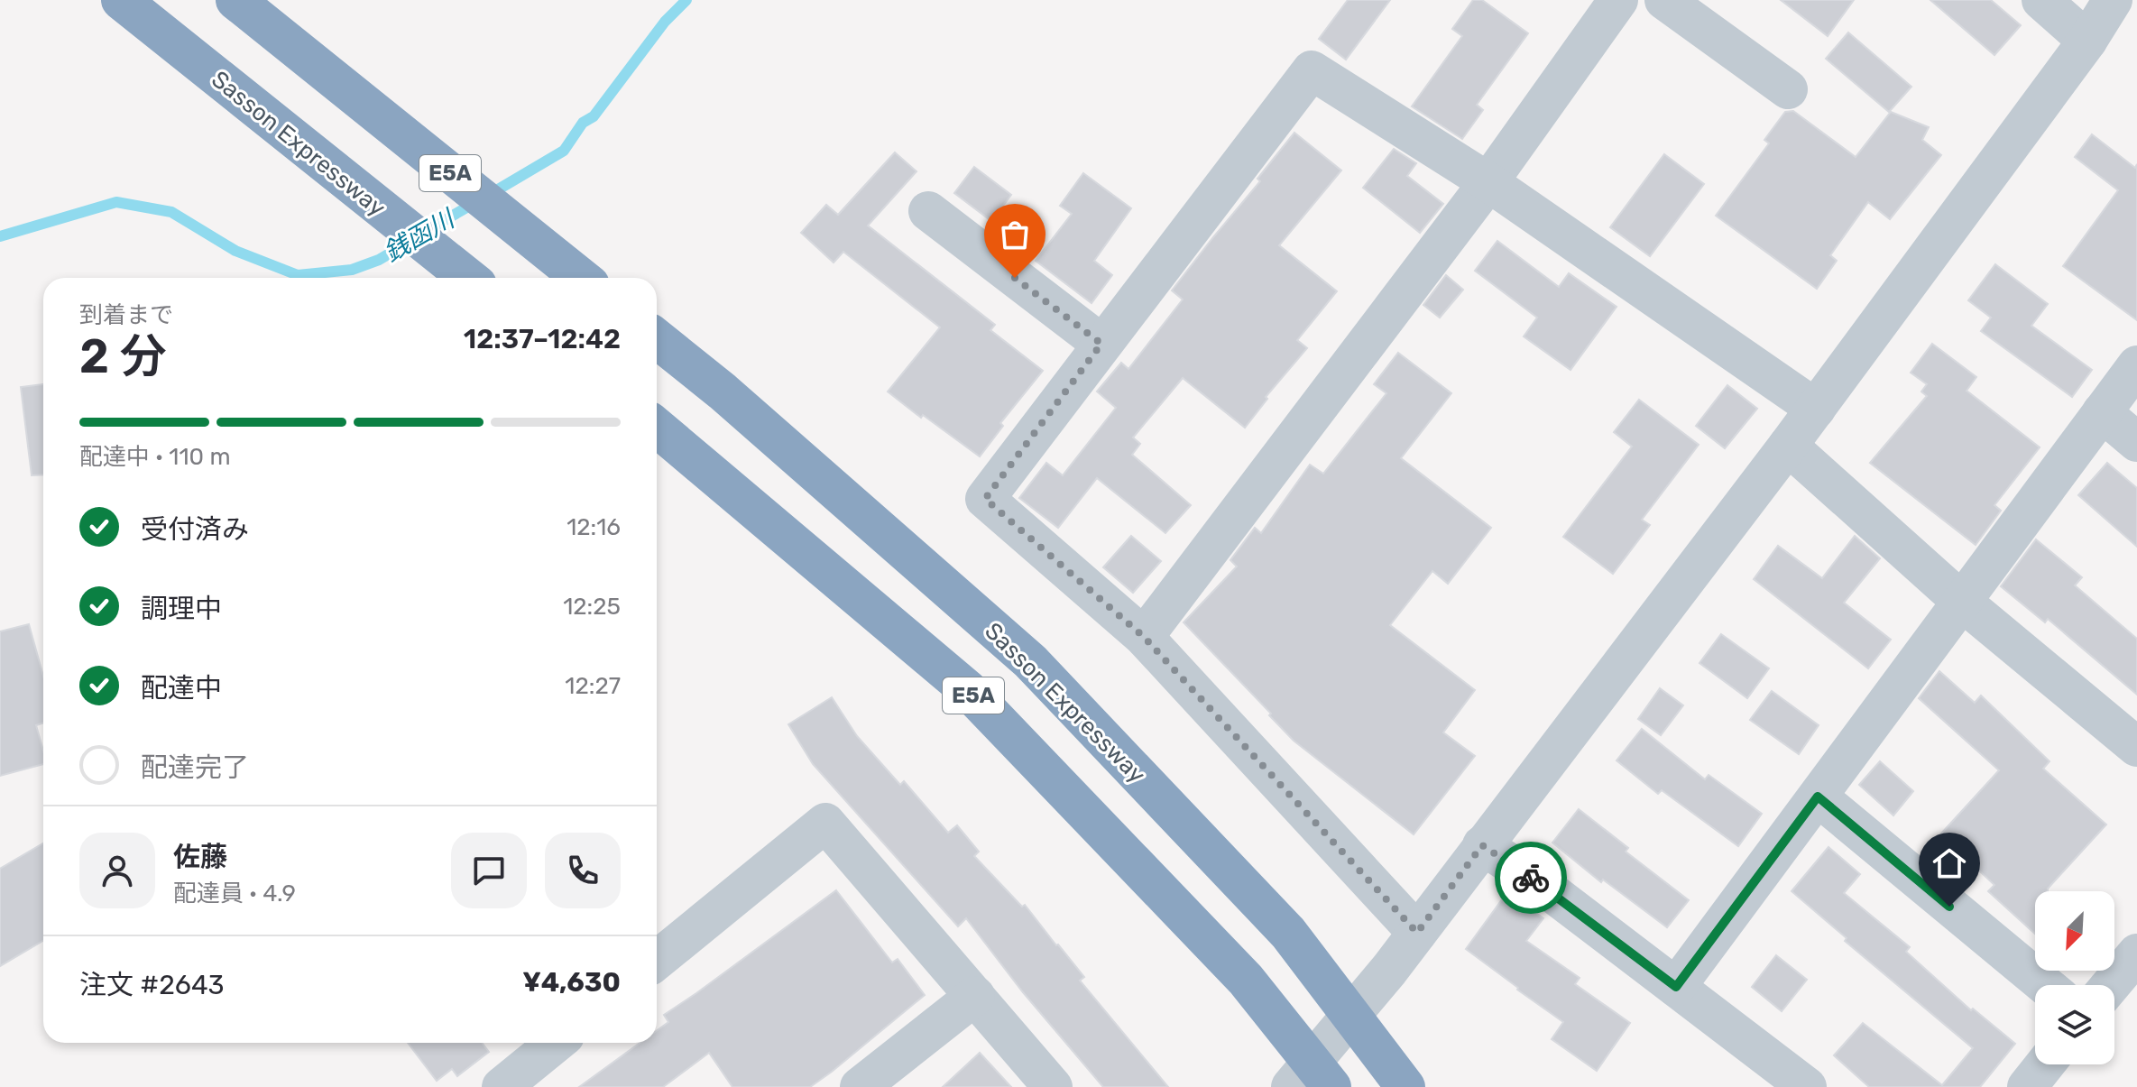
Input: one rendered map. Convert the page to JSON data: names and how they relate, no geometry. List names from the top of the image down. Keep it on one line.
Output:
{"streets":{"highway":["Sasson Expressway","E5A"]},"water":["銭函川"],"north":"bottom left","page":{"heading":["2 分","到着まで","12:37–12:42"],"panel":["佐藤","配達員 · 4.9","注文 #2643","¥4,630"],"bar":"配達中 · 110 m","list":[["受付済み","12:16"],["調理中","12:25"],["配達中","12:27"],"配達完了"]}}
